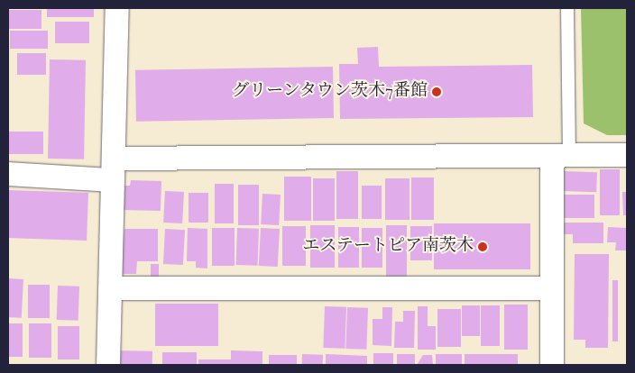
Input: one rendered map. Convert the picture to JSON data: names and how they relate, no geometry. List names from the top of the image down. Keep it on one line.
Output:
{"places":["グリーンタウン茨木7番館","エステートピア南茨木"]}
